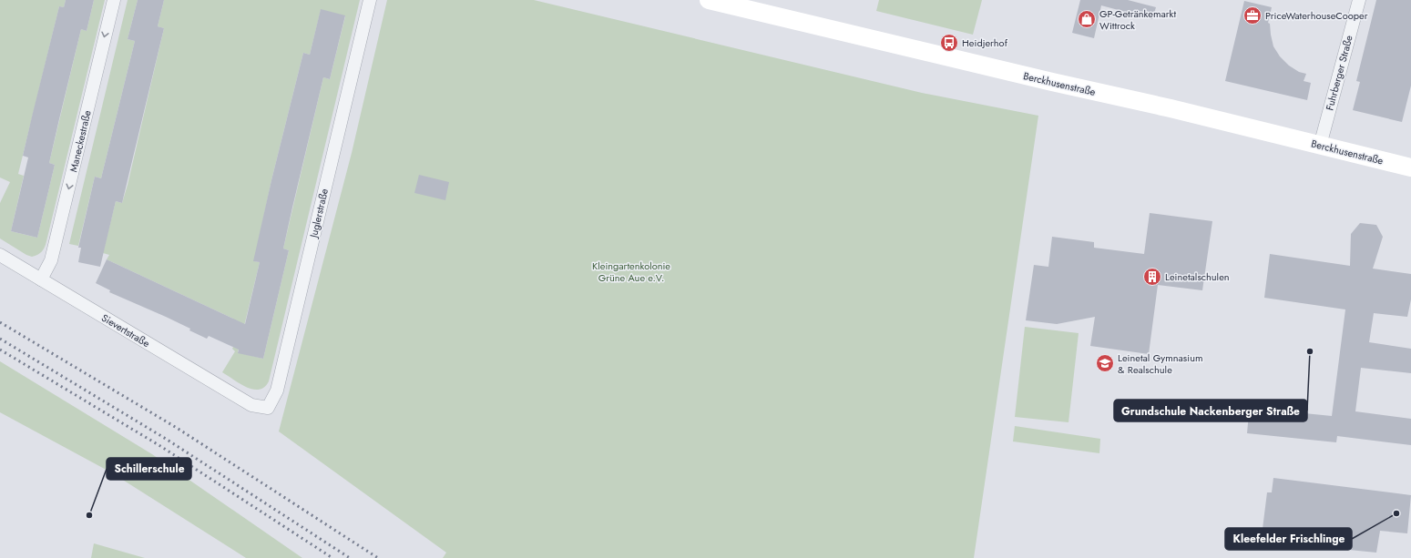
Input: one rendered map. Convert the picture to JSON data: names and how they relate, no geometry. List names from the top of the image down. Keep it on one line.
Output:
{"streets":{"street":["Fuhrberger Straße","Berckhusenstraße","Maneckestraße","Juglerstraße","Sievertstraße"]},"crossings":[["Fuhrberger Straße","Berckhusenstraße"],["Maneckestraße","Sievertstraße"],["Juglerstraße","Sievertstraße"]],"one_way":["Maneckestraße"],"parks":["Kleingartenkolonie Grüne Aue e.V."],"places":{"office":["PriceWaterhouseCooper"],"shop":["GP-Getränkemarkt Wittrock"],"bus stop":["Heidjerhof"],"building":["Leinetalschulen"],"other":["Grundschule Nackenberger Straße","Kleefelder Frischlinge","Schillerschule"],"school or university":["Leinetal Gymnasium & Realschule"]}}
